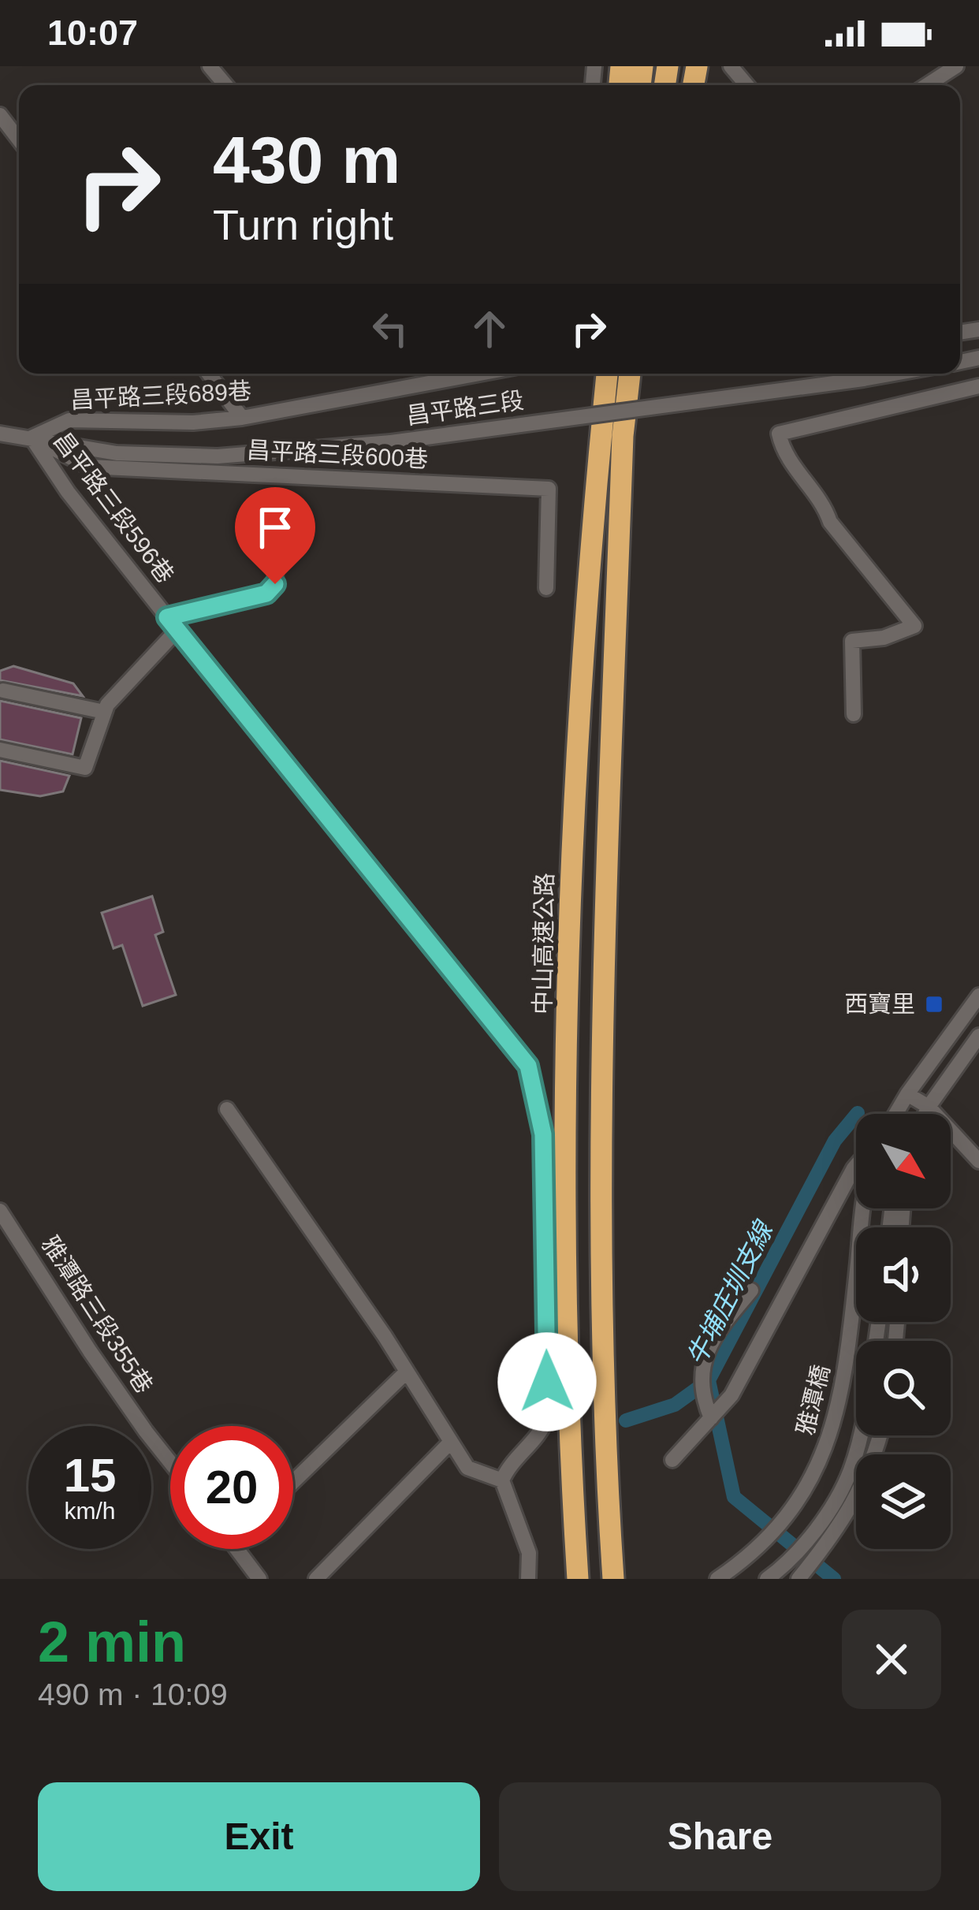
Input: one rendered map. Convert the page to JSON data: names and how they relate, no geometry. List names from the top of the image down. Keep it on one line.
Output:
{"streets":{"highway":["中山高速公路"],"street":["昌平路三段689巷","昌平路三段","昌平路三段600巷","昌平路三段596巷","雅潭路三段355巷","雅潭橋"]},"crossings":[["昌平路三段689巷","昌平路三段"],["昌平路三段689巷","昌平路三段600巷"],["昌平路三段689巷","昌平路三段596巷"],["昌平路三段","昌平路三段600巷"],["昌平路三段","昌平路三段596巷"],["昌平路三段600巷","昌平路三段596巷"]],"water":["牛埔庄圳支線"],"places":{"transit":["西寶里"]},"north":"bottom right","page":{"status":"10:07","turn":["430 m","Turn right"],"speed":"15 km/h","limit":"20","heading":["2 min","490 m · 10:09"],"buttons":["Exit","Share"]}}
